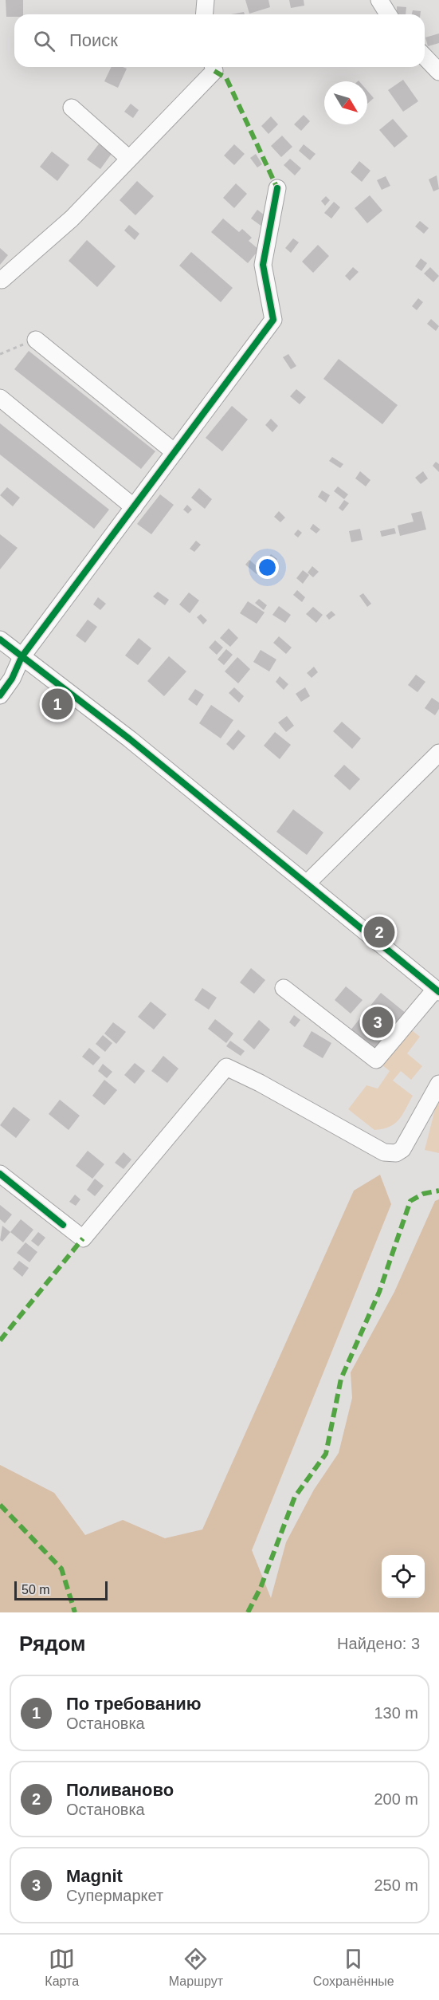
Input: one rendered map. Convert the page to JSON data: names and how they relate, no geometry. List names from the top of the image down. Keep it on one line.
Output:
{"scale_bar":"50 m","north":"bottom right","page":{"search":"Поиск","pins":["1","2","3"],"scale":"50 m","heading":["Рядом","Найдено: 3"],"list":[{"mark":"1","name":"По требованию","note":"Остановка","value":"130 m"},{"mark":"2","name":"Поливаново","note":"Остановка","value":"200 m"},{"mark":"3","name":"Magnit","note":"Супермаркет","value":"250 m"}],"nav":["Карта","Маршрут","Сохранённые"]}}
